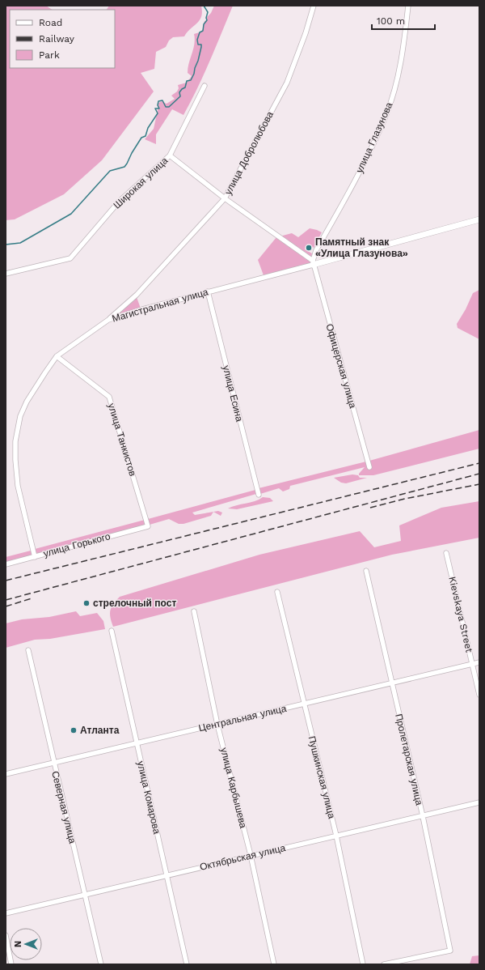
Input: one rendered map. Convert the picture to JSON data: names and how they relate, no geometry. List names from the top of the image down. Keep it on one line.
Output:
{"streets":{"street":["улица Глазунова","улица Добролюбова","Широкая улица","Магистральная улица","Офицерская улица","улица Есина","улица Танкистов","улица Горького","Kievskaya Street","Центральная улица","Пролетарская улица","Пушкинская улица","улица Карбышева","улица Комарова","Северная улица","Октябрьская улица"]},"crossings":[["улица Глазунова","Широкая улица"],["улица Глазунова","Магистральная улица"],["улица Глазунова","Офицерская улица"],["улица Добролюбова","Широкая улица"],["улица Добролюбова","Магистральная улица"],["Широкая улица","Магистральная улица"],["Широкая улица","Офицерская улица"],["Магистральная улица","Офицерская улица"],["Магистральная улица","улица Есина"],["Магистральная улица","улица Танкистов"],["Магистральная улица","улица Горького"],["улица Танкистов","улица Горького"],["Kievskaya Street","Центральная улица"],["Центральная улица","Пролетарская улица"],["Центральная улица","Пушкинская улица"],["Центральная улица","улица Карбышева"],["Центральная улица","улица Комарова"],["Центральная улица","Северная улица"],["Пролетарская улица","Октябрьская улица"],["Пушкинская улица","Октябрьская улица"],["улица Карбышева","Октябрьская улица"],["улица Комарова","Октябрьская улица"],["Северная улица","Октябрьская улица"]],"places":["Памятный знак «Улица Глазунова»","стрелочный пост","Атланта"],"legend":["Road","Railway","Park"],"scale_bar":"100 m","north":"left"}
